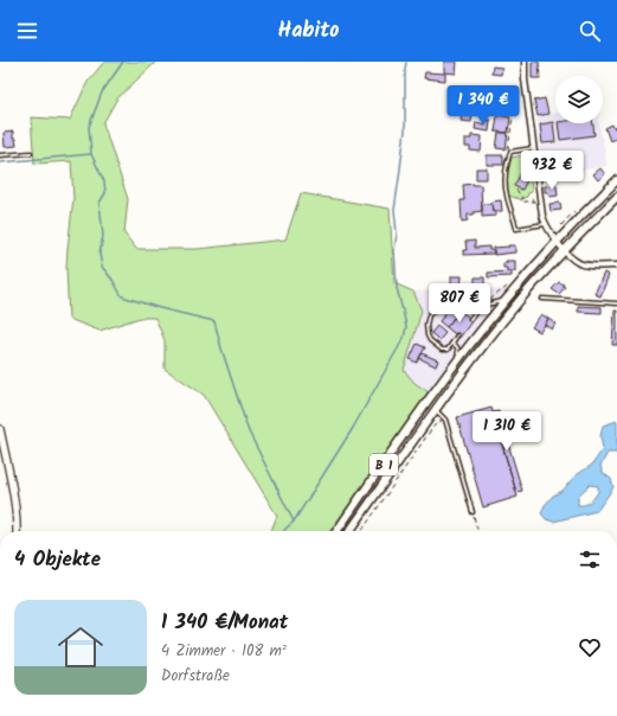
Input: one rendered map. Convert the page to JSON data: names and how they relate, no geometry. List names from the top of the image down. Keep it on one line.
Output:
{"streets":{"main road":["B 1"]},"page":{"header":"Habito","price":["1 340 €","932 €","807 €","1 310 €"],"heading":"4 Objekte","list":[{"name":"1 340 €/Monat","note":"4 Zimmer · 108 m² · Dorfstraße"}]}}
